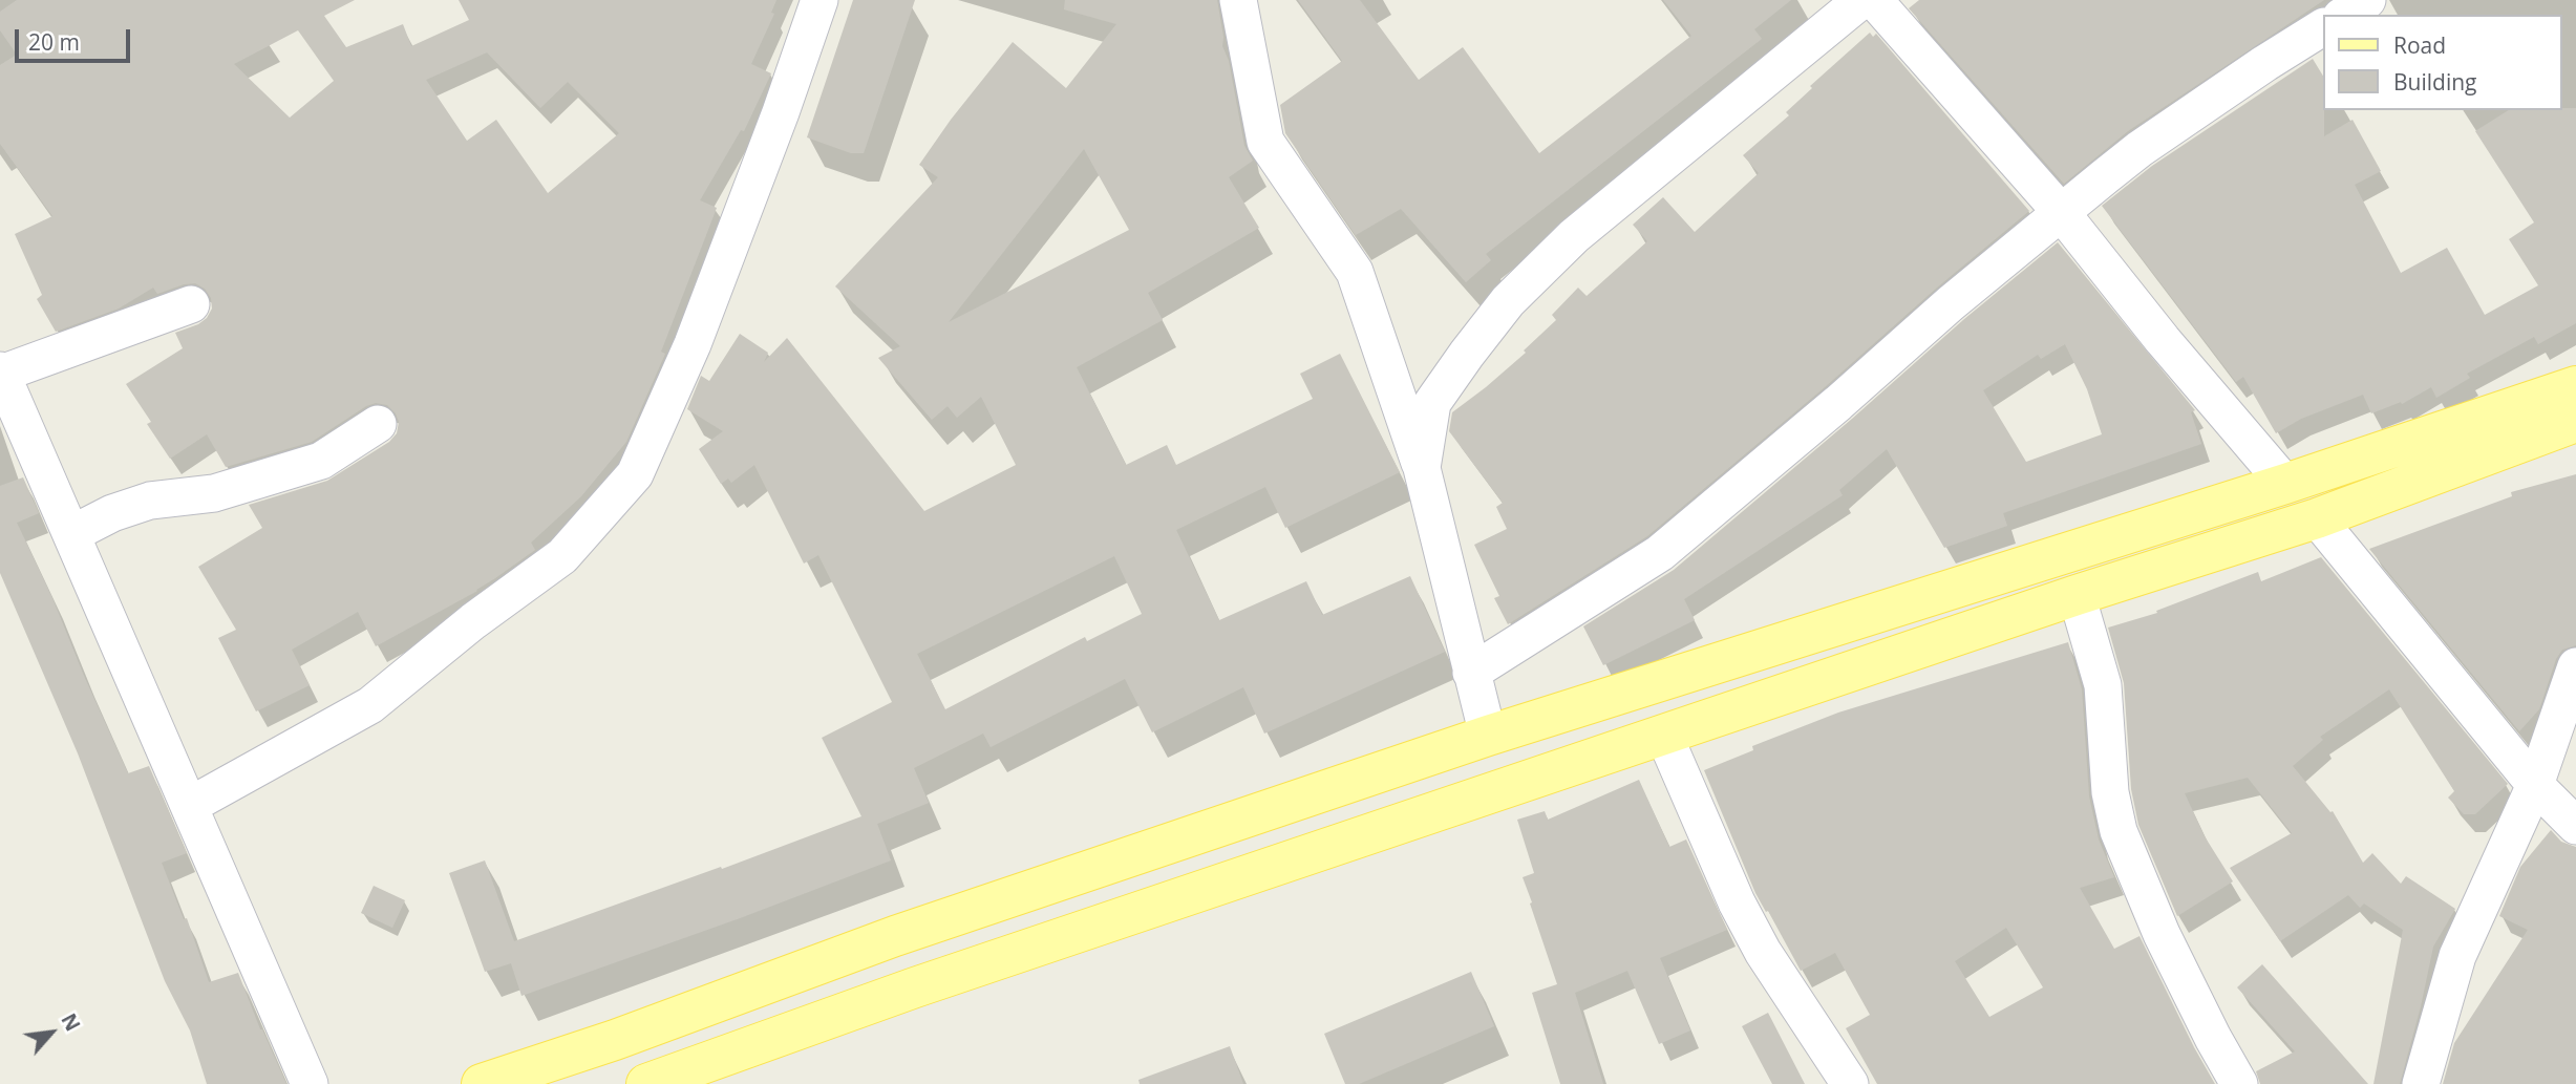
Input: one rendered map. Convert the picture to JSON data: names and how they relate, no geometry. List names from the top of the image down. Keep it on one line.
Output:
{"legend":["Road","Building"],"scale_bar":"20 m","north":"top right"}
